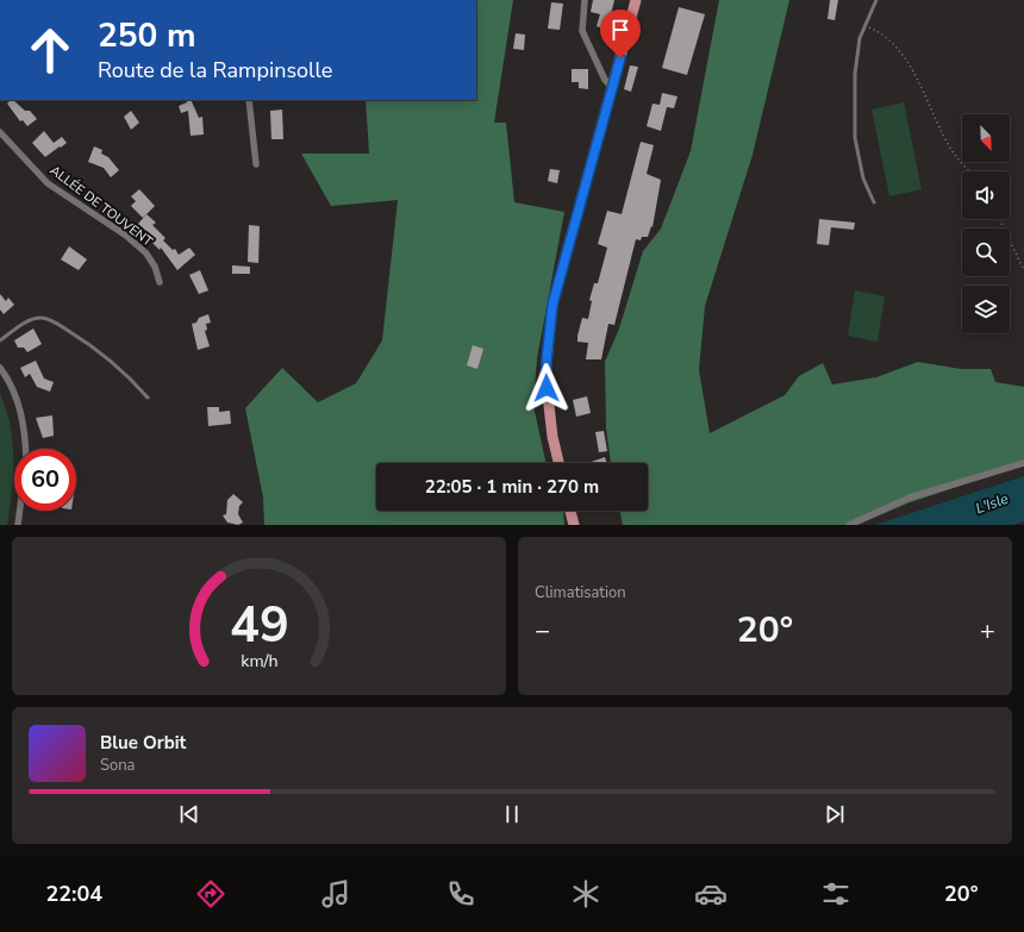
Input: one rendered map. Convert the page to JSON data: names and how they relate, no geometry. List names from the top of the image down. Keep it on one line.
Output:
{"streets":{"street":["ALLÉE DE TOUVENT"]},"water":["L'Isle"],"north":"bottom right","page":{"turn":["250 m","Route de la Rampinsolle"],"limit":"60","trip":"22:05 · 1 min · 270 m","tile":"Climatisation","heat":["−","20°","+"],"song":["Blue Orbit","Sona"],"tabs":["22:04","20°"],"gauge":["49","km/h"]}}
